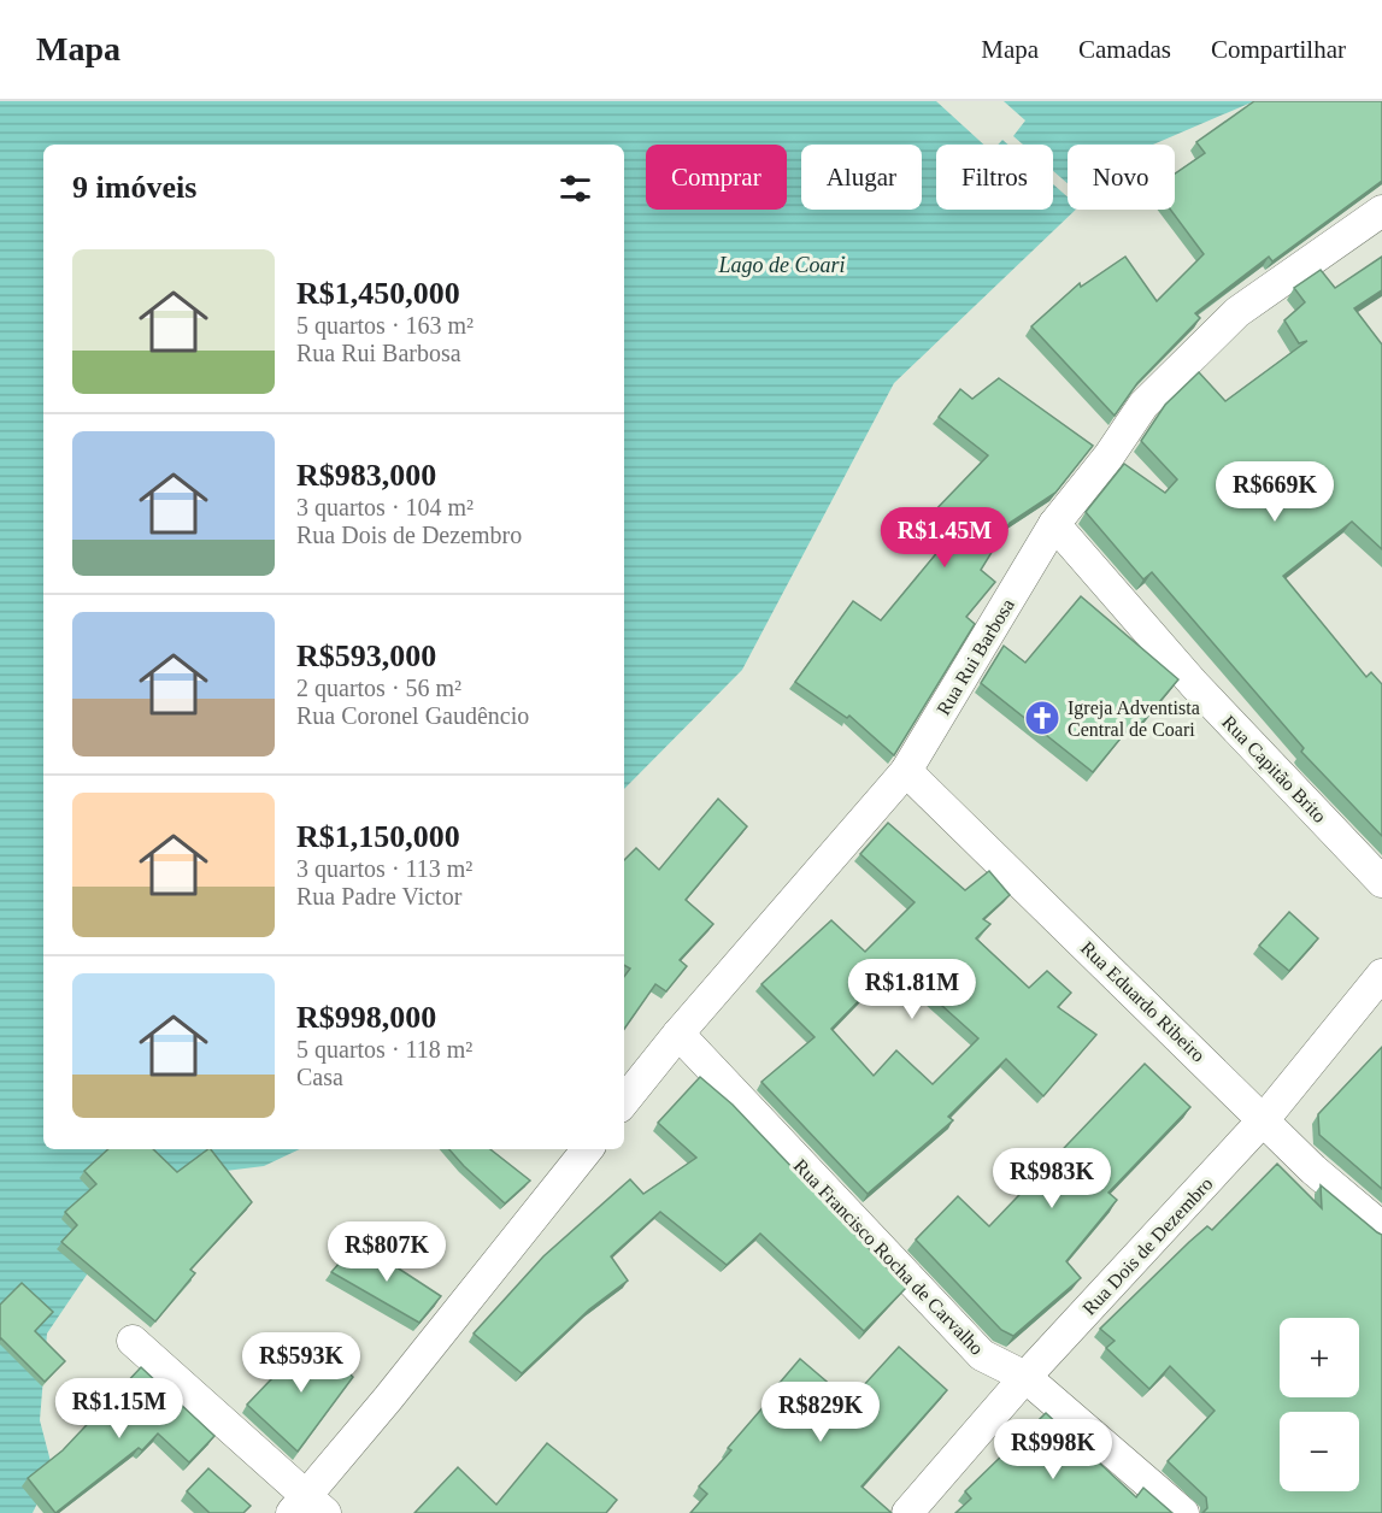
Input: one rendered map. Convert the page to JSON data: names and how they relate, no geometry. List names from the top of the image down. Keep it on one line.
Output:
{"streets":{"street":["Rua Rui Barbosa","Rua Capitão Brito","Rua Eduardo Ribeiro","Rua Dois de Dezembro","Rua Francisco Rocha de Carvalho"]},"crossings":[["Rua Rui Barbosa","Rua Capitão Brito"],["Rua Rui Barbosa","Rua Eduardo Ribeiro"],["Rua Rui Barbosa","Rua Francisco Rocha de Carvalho"],["Rua Eduardo Ribeiro","Rua Dois de Dezembro"],["Rua Dois de Dezembro","Rua Francisco Rocha de Carvalho"]],"water":["Lago de Coari"],"places":{"church":["Igreja Adventista Central de Coari"]},"page":{"header":"Mapa","nav":["Mapa","Camadas","Compartilhar"],"chip":["Comprar","Alugar","Filtros","Novo"],"heading":"9 imóveis","list":[{"name":"R$1,450,000","note":"5 quartos · 163 m² · Rua Rui Barbosa"},{"name":"R$983,000","note":"3 quartos · 104 m² · Rua Dois de Dezembro"},{"name":"R$593,000","note":"2 quartos · 56 m² · Rua Coronel Gaudêncio"},{"name":"R$1,150,000","note":"3 quartos · 113 m² · Rua Padre Victor"},{"name":"R$998,000","note":"5 quartos · 118 m² · Casa"}],"price":["R$669K","R$1.45M","R$1.81M","R$983K","R$807K","R$593K","R$1.15M","R$829K","R$998K"],"map_buttons":["+","−"]}}
